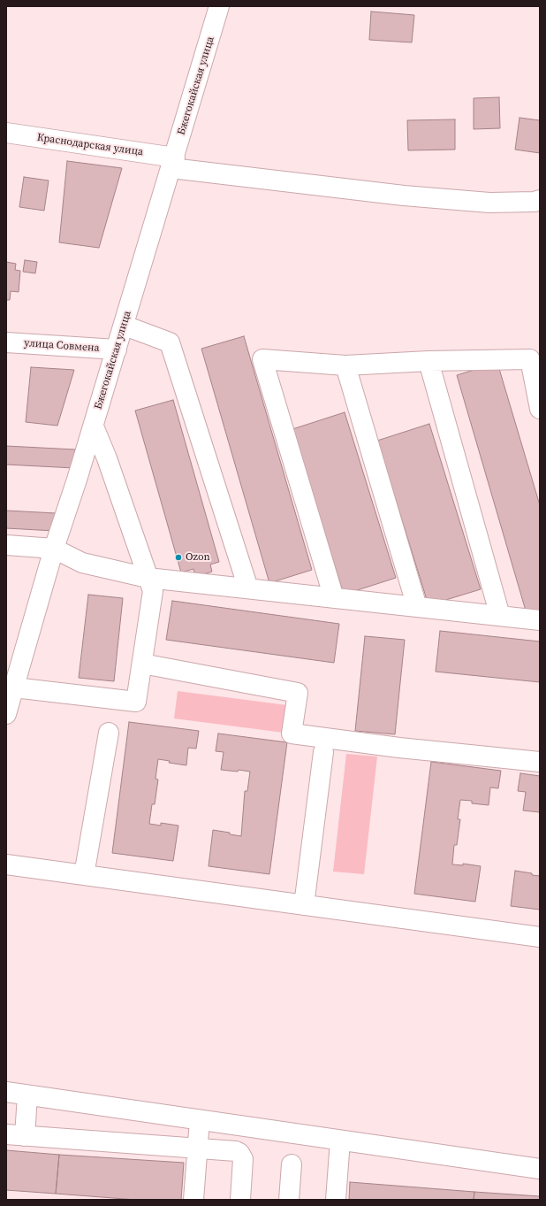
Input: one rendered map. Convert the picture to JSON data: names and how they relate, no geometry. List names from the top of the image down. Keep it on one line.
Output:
{"streets":{"street":["Бжегокайская улица","Краснодарская улица","улица Совмена"]},"crossings":[["Бжегокайская улица","Краснодарская улица"],["Бжегокайская улица","улица Совмена"]],"places":["Ozon"]}
